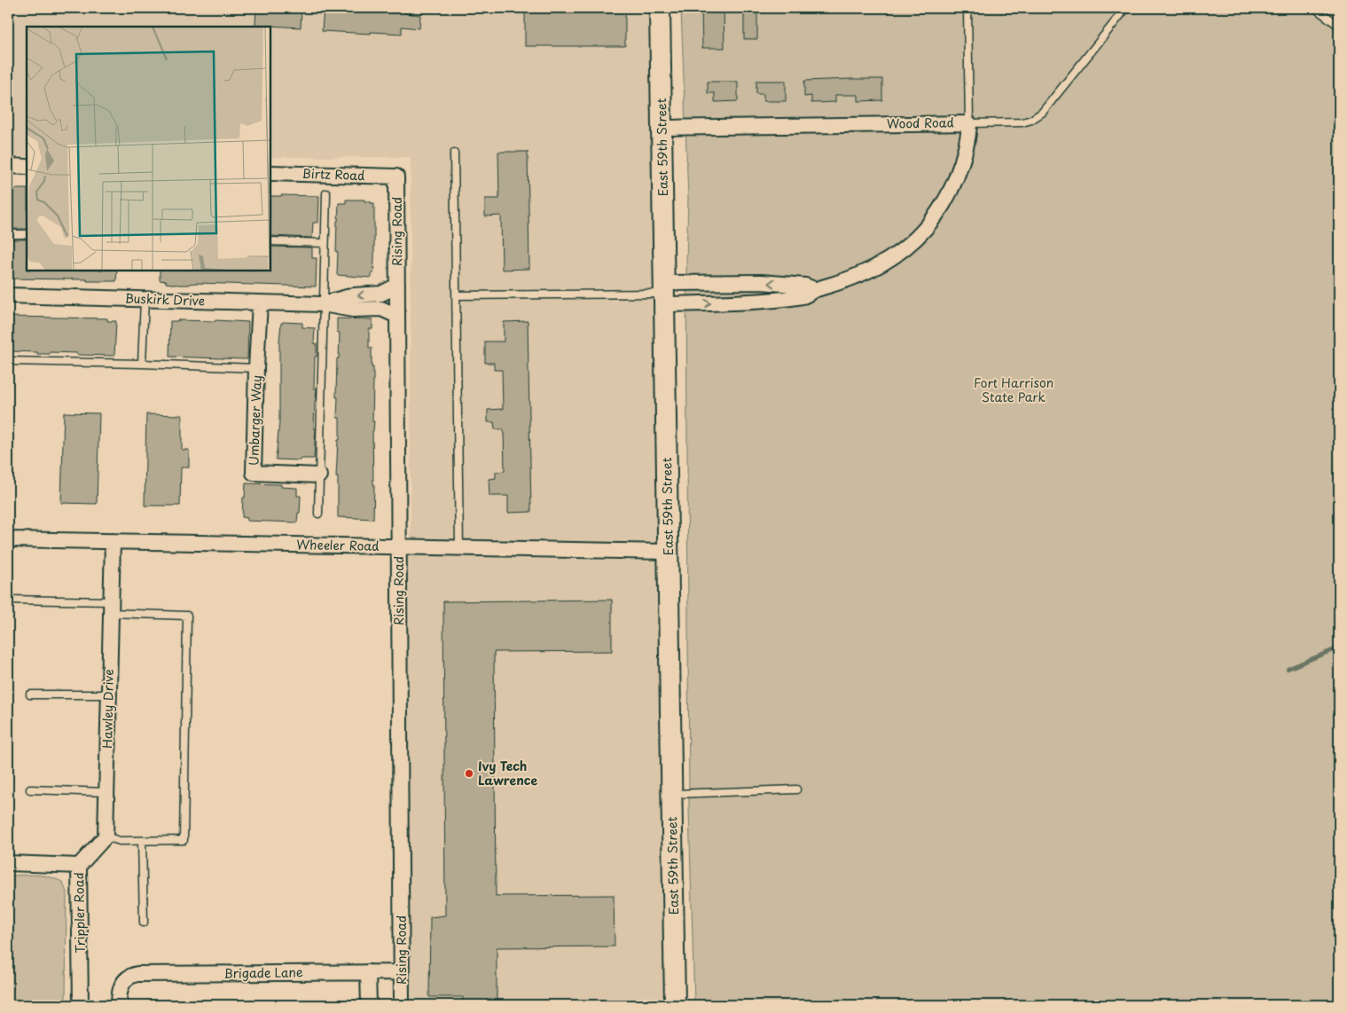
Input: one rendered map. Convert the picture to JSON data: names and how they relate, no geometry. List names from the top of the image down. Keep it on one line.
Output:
{"streets":{"street":["Wood Road","East 59th Street","Birtz Road","Rising Road","Buskirk Drive","Umbarger Way","Wheeler Road","Hawley Drive","Trippler Road","Brigade Lane"]},"crossings":[["Wood Road","East 59th Street"],["East 59th Street","Wheeler Road"],["Birtz Road","Rising Road"],["Rising Road","Buskirk Drive"],["Rising Road","Wheeler Road"],["Rising Road","Brigade Lane"],["Buskirk Drive","Umbarger Way"],["Wheeler Road","Hawley Drive"]],"parks":["Fort Harrison State Park"],"places":["Ivy Tech Lawrence"]}
